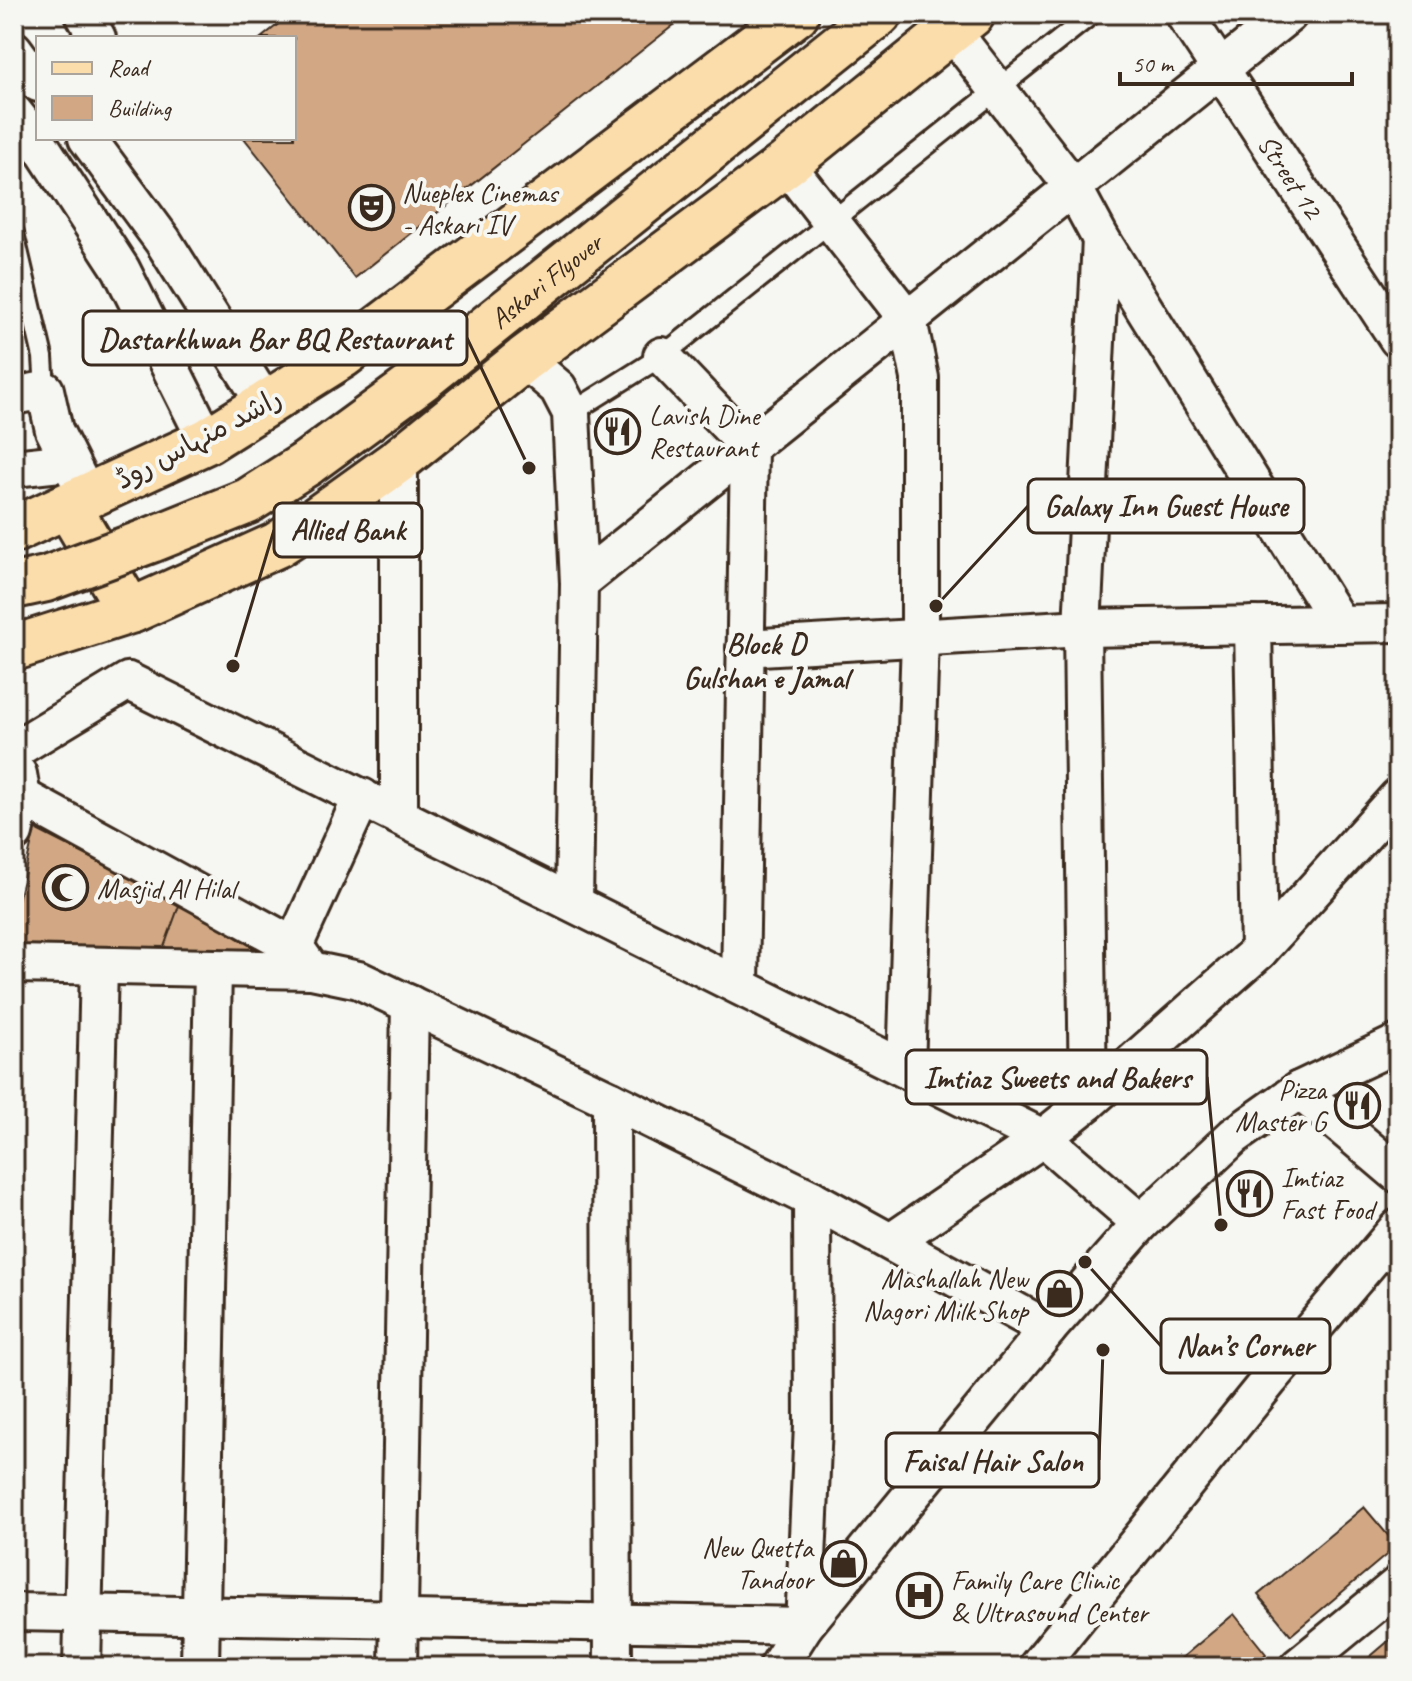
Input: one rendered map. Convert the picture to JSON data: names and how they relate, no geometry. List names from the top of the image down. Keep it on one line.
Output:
{"streets":{"main road":["Askari Flyover","راشد منہاس روڈ"],"street":["Street 12"]},"districts":["Block D Gulshan e Jamal"],"places":{"theatre":["Nueplex Cinemas - Askari IV"],"restaurant":["Lavish Dine Restaurant","Pizza Master G","Imtiaz Fast Food"],"other":["Dastarkhwan Bar BQ Restaurant","Galaxy Inn Guest House","Allied Bank","Imtiaz Sweets and Bakers","Nan’s Corner","Faisal Hair Salon"],"mosque":["Masjid Al Hilal"],"shop":["Mashallah New Nagori Milk Shop","New Quetta Tandoor"],"hospital":["Family Care Clinic & Ultrasound Center"]},"legend":["Road","Building"],"scale_bar":"50 m"}
